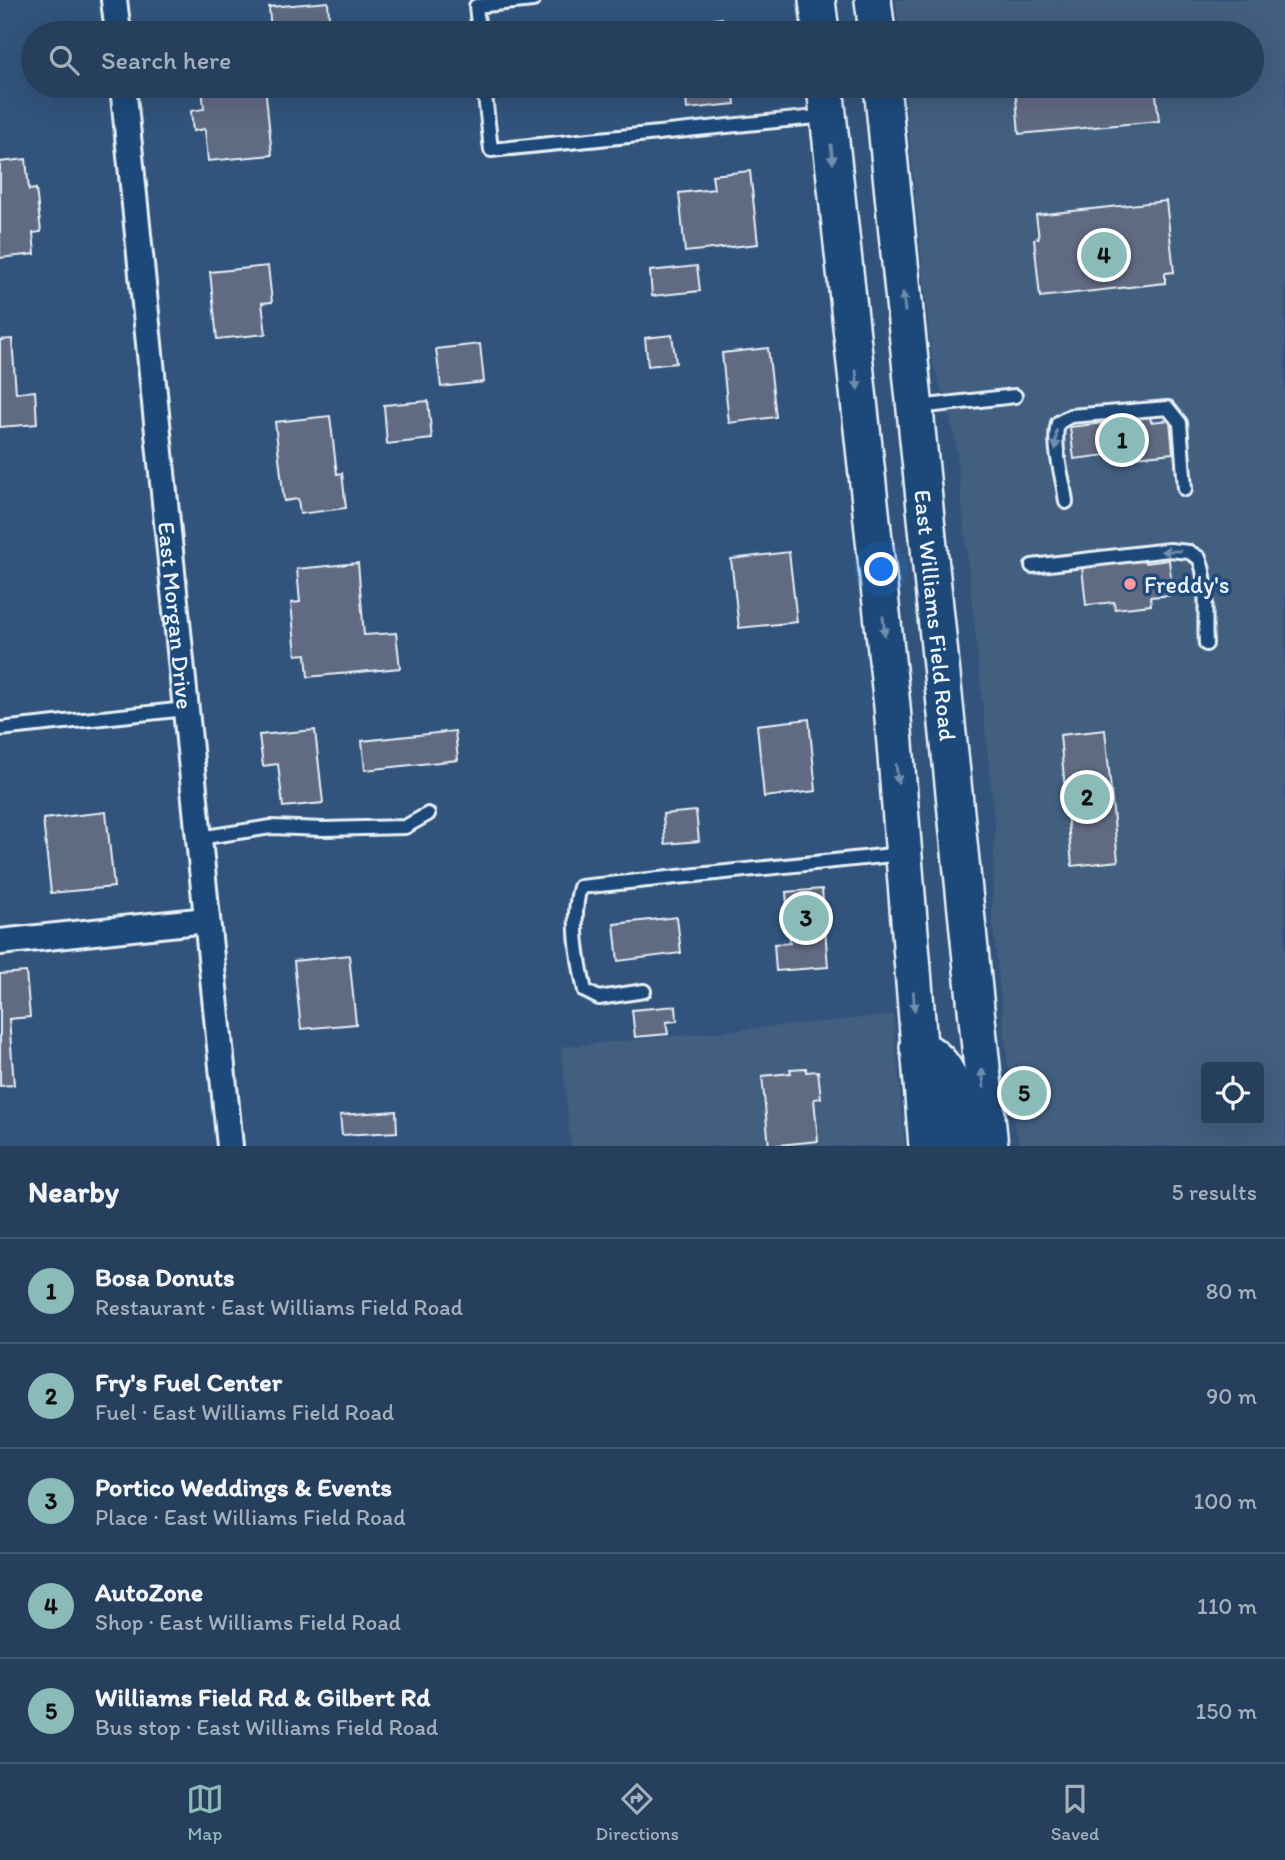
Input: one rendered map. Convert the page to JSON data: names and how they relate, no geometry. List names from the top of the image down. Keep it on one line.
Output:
{"streets":{"main road":["East Williams Field Road"],"street":["East Morgan Drive"]},"places":["Freddy's"],"page":{"search":"Search here","pins":["4","1","2","3","5"],"heading":["Nearby","5 results"],"list":[{"mark":"1","name":"Bosa Donuts","note":"Restaurant · East Williams Field Road","value":"80 m"},{"mark":"2","name":"Fry's Fuel Center","note":"Fuel · East Williams Field Road","value":"90 m"},{"mark":"3","name":"Portico Weddings & Events","note":"Place · East Williams Field Road","value":"100 m"},{"mark":"4","name":"AutoZone","note":"Shop · East Williams Field Road","value":"110 m"},{"mark":"5","name":"Williams Field Rd & Gilbert Rd","note":"Bus stop · East Williams Field Road","value":"150 m"}],"nav":["Map","Directions","Saved"]}}
